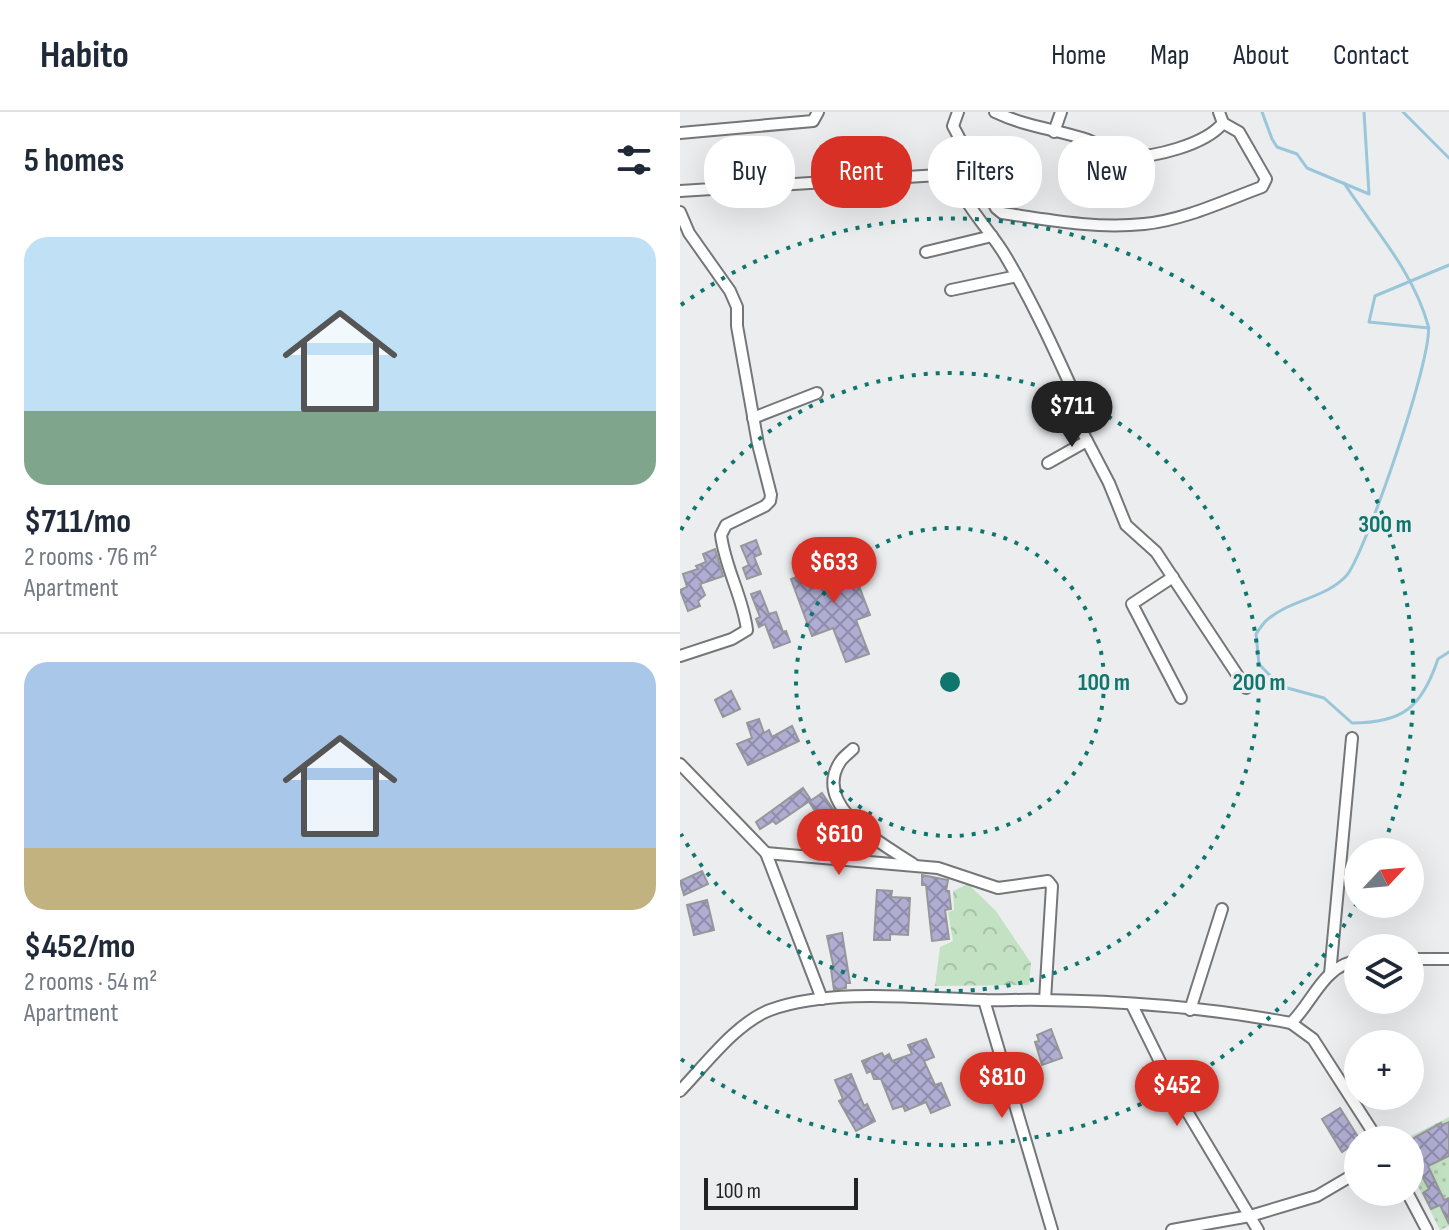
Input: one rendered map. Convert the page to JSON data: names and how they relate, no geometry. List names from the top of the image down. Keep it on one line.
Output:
{"scale_bar":"100 m","north":"top right","page":{"header":"Habito","nav":["Home","Map","About","Contact"],"heading":"5 homes","chip":["Buy","Rent","Filters","New"],"list":[{"name":"$711/mo","note":"2 rooms · 76 m² · Apartment"},{"name":"$452/mo","note":"2 rooms · 54 m² · Apartment"}],"price":["$711","$633","$610","$810","$452"],"map_buttons":["+","−"],"scale":"100 m"},"rings":["300 m","100 m","200 m"]}
